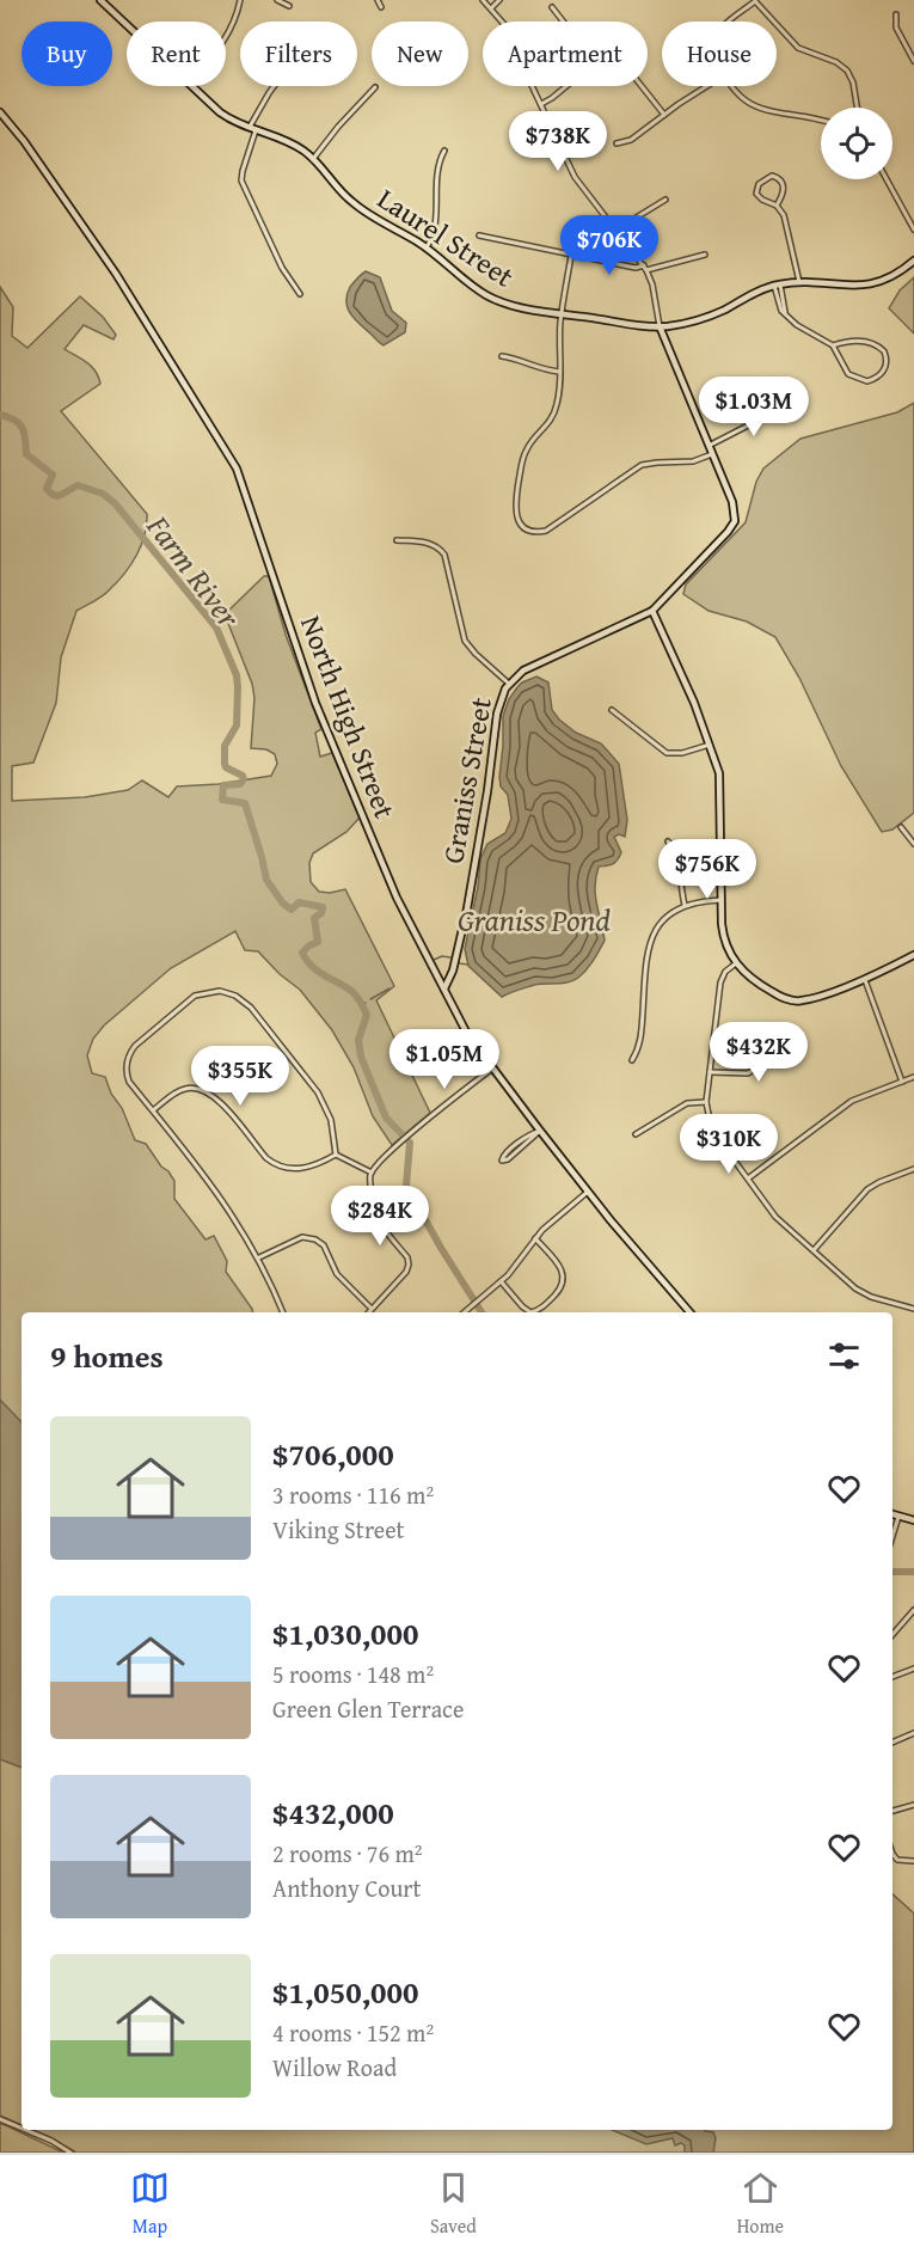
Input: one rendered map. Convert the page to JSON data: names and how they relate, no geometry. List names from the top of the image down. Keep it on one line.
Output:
{"streets":{"street":["Laurel Street","North High Street","Graniss Street"]},"crossings":[["Laurel Street","Graniss Street"],["North High Street","Graniss Street"]],"water":["Farm River","Graniss Pond"],"page":{"chip":["Buy","Rent","Filters","New","Apartment","House"],"price":["$738K","$706K","$1.03M","$756K","$432K","$1.05M","$355K","$310K","$284K"],"heading":"9 homes","list":[{"name":"$706,000","note":"3 rooms · 116 m² · Viking Street"},{"name":"$1,030,000","note":"5 rooms · 148 m² · Green Glen Terrace"},{"name":"$432,000","note":"2 rooms · 76 m² · Anthony Court"},{"name":"$1,050,000","note":"4 rooms · 152 m² · Willow Road"}],"tabs":["Map","Saved","Home"]}}
